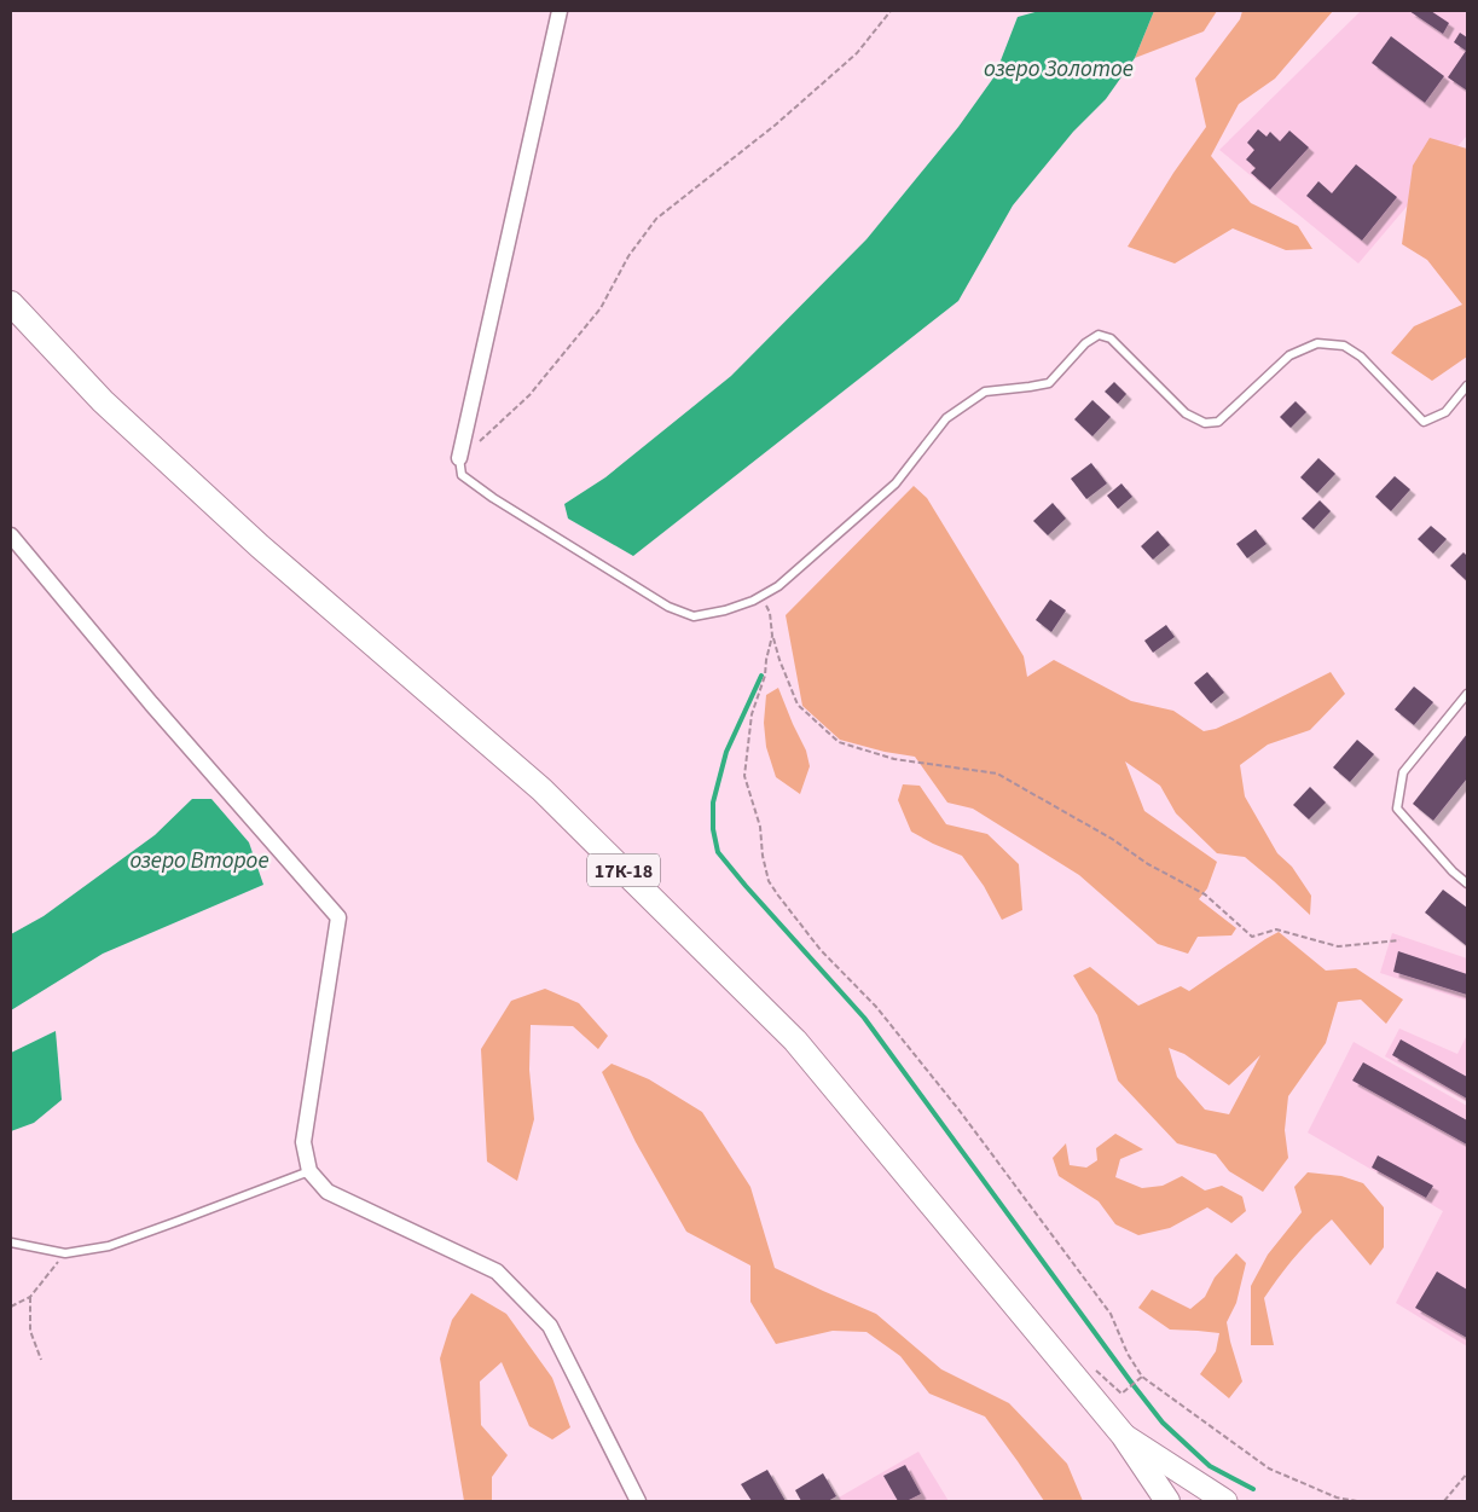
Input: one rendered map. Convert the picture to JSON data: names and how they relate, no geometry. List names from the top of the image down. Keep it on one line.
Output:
{"streets":{"main road":["17К-18"]},"water":["озеро Золотое","озеро Второе"]}
